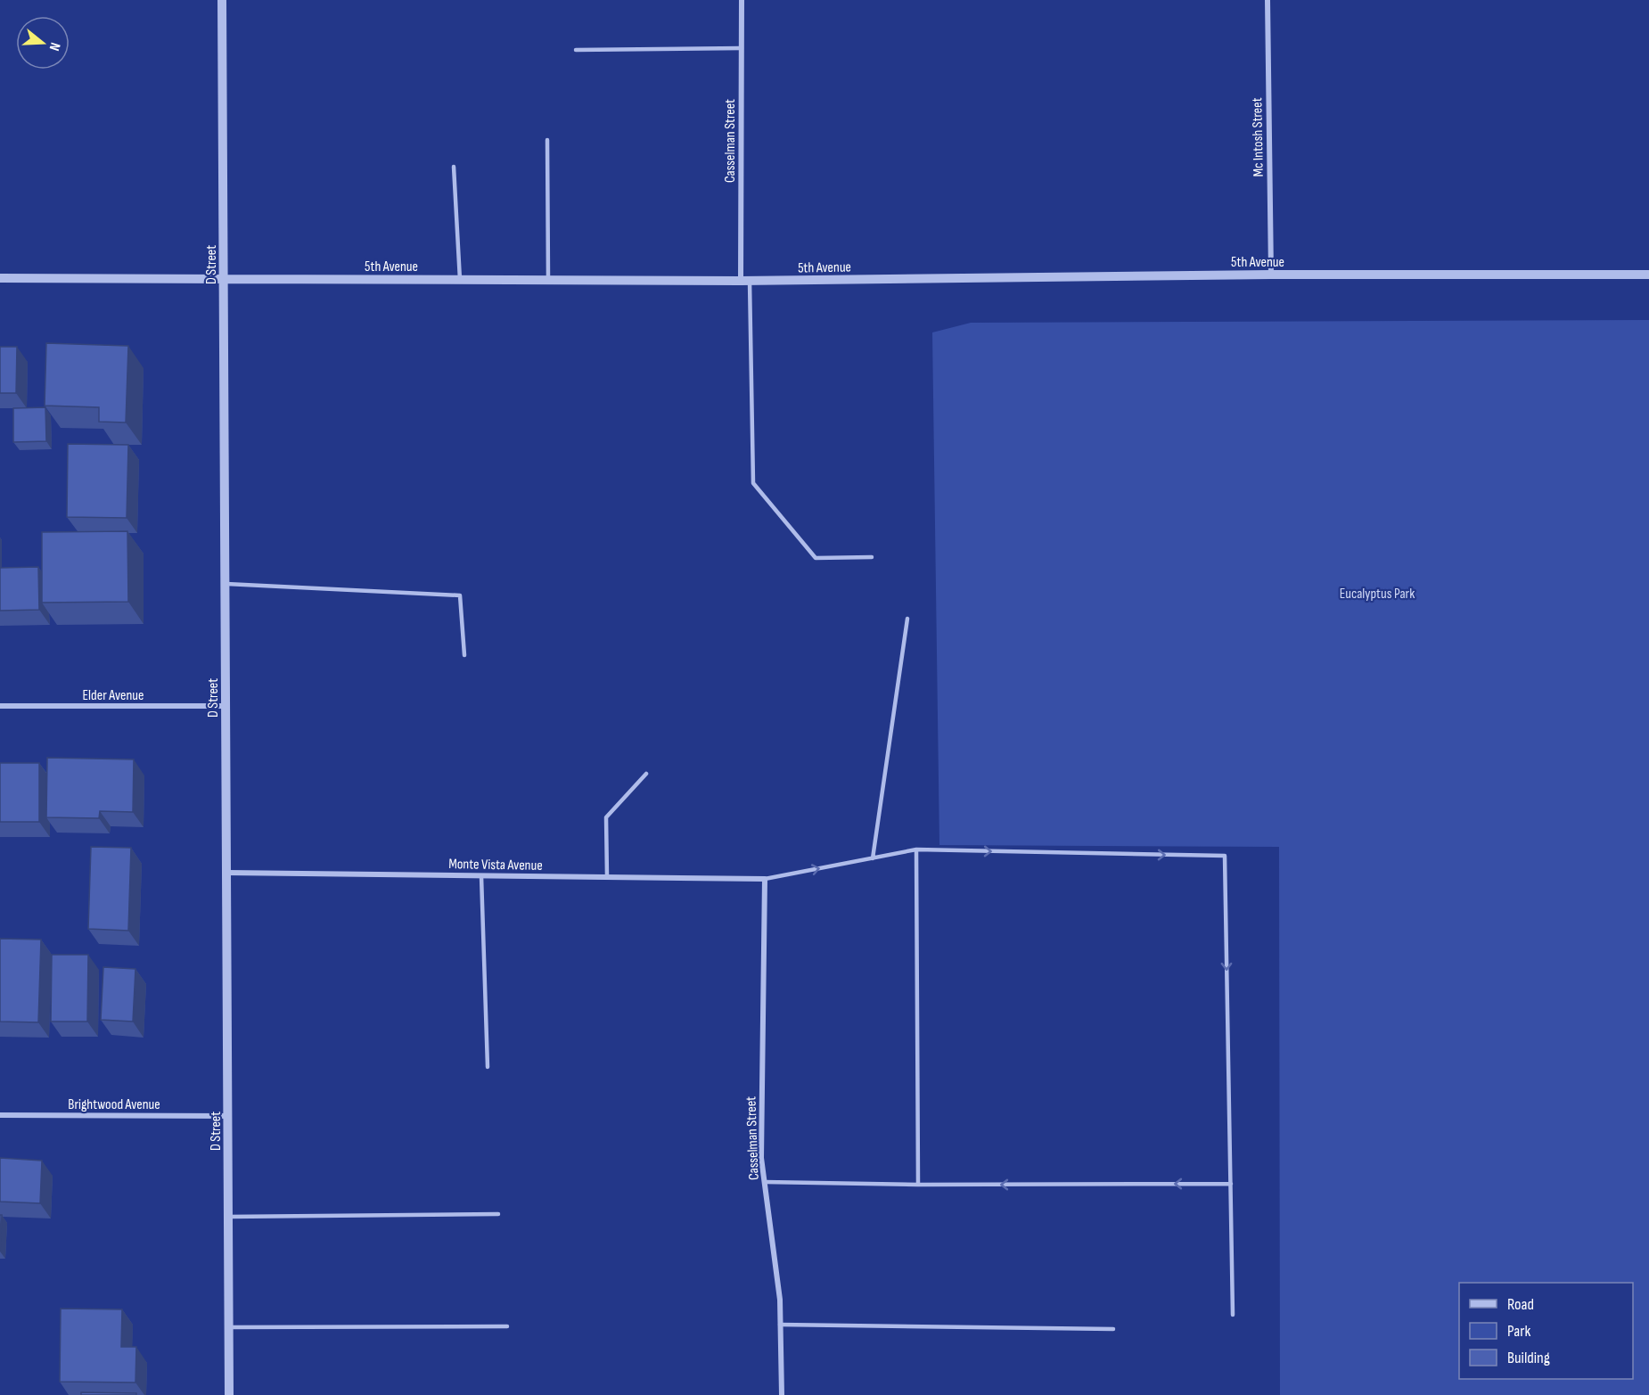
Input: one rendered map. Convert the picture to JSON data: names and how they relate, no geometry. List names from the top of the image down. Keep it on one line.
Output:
{"streets":{"street":["Mc Intosh Street","Casselman Street","5th Avenue","D Street","Elder Avenue","Monte Vista Avenue","Brightwood Avenue"]},"crossings":[["Mc Intosh Street","5th Avenue"],["Casselman Street","5th Avenue"],["Casselman Street","Monte Vista Avenue"],["5th Avenue","D Street"],["D Street","Elder Avenue"],["D Street","Monte Vista Avenue"],["D Street","Brightwood Avenue"]],"parks":["Eucalyptus Park"],"legend":["Road","Park","Building"],"north":"right"}
